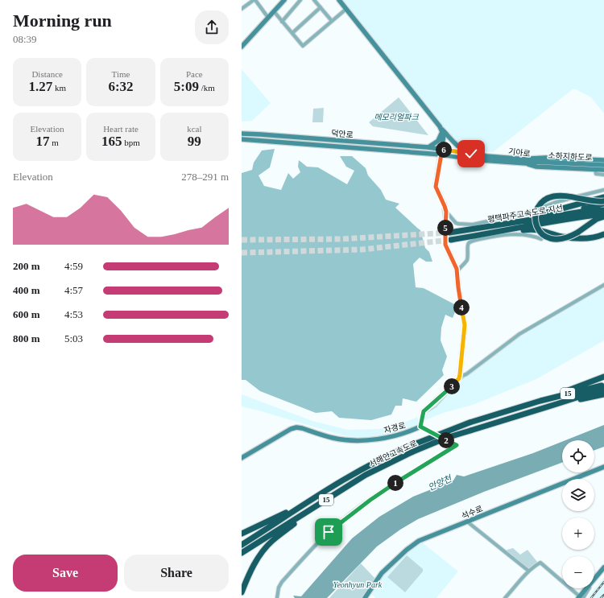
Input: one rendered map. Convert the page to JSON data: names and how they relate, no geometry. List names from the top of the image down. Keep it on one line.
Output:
{"streets":{"highway":["평택파주고속도로 지선","15","서해안고속도로"],"main road":["덕안로","기아로","소하지하도로","자경로","석수로"]},"crossings":[["덕안로","기아로"],["기아로","소하지하도로"]],"water":["안양천"],"parks":["메모리얼파크","Yeonhyun Park"],"page":{"heading":["Morning run","08:39"],"stats":[["Distance","1.27 km"],["Time","6:32"],["Pace","5:09 /km"],["Elevation","17 m"],["Heart rate","165 bpm"],["kcal","99"]],"pins":["6","5","4","3","2","1"],"chart":["Elevation","278–291 m"],"list":[{"name":"200 m","note":"4:59"},{"name":"400 m","note":"4:57"},{"name":"600 m","note":"4:53"},{"name":"800 m","note":"5:03"}],"map_buttons":["+","−"],"buttons":["Save","Share"]}}
